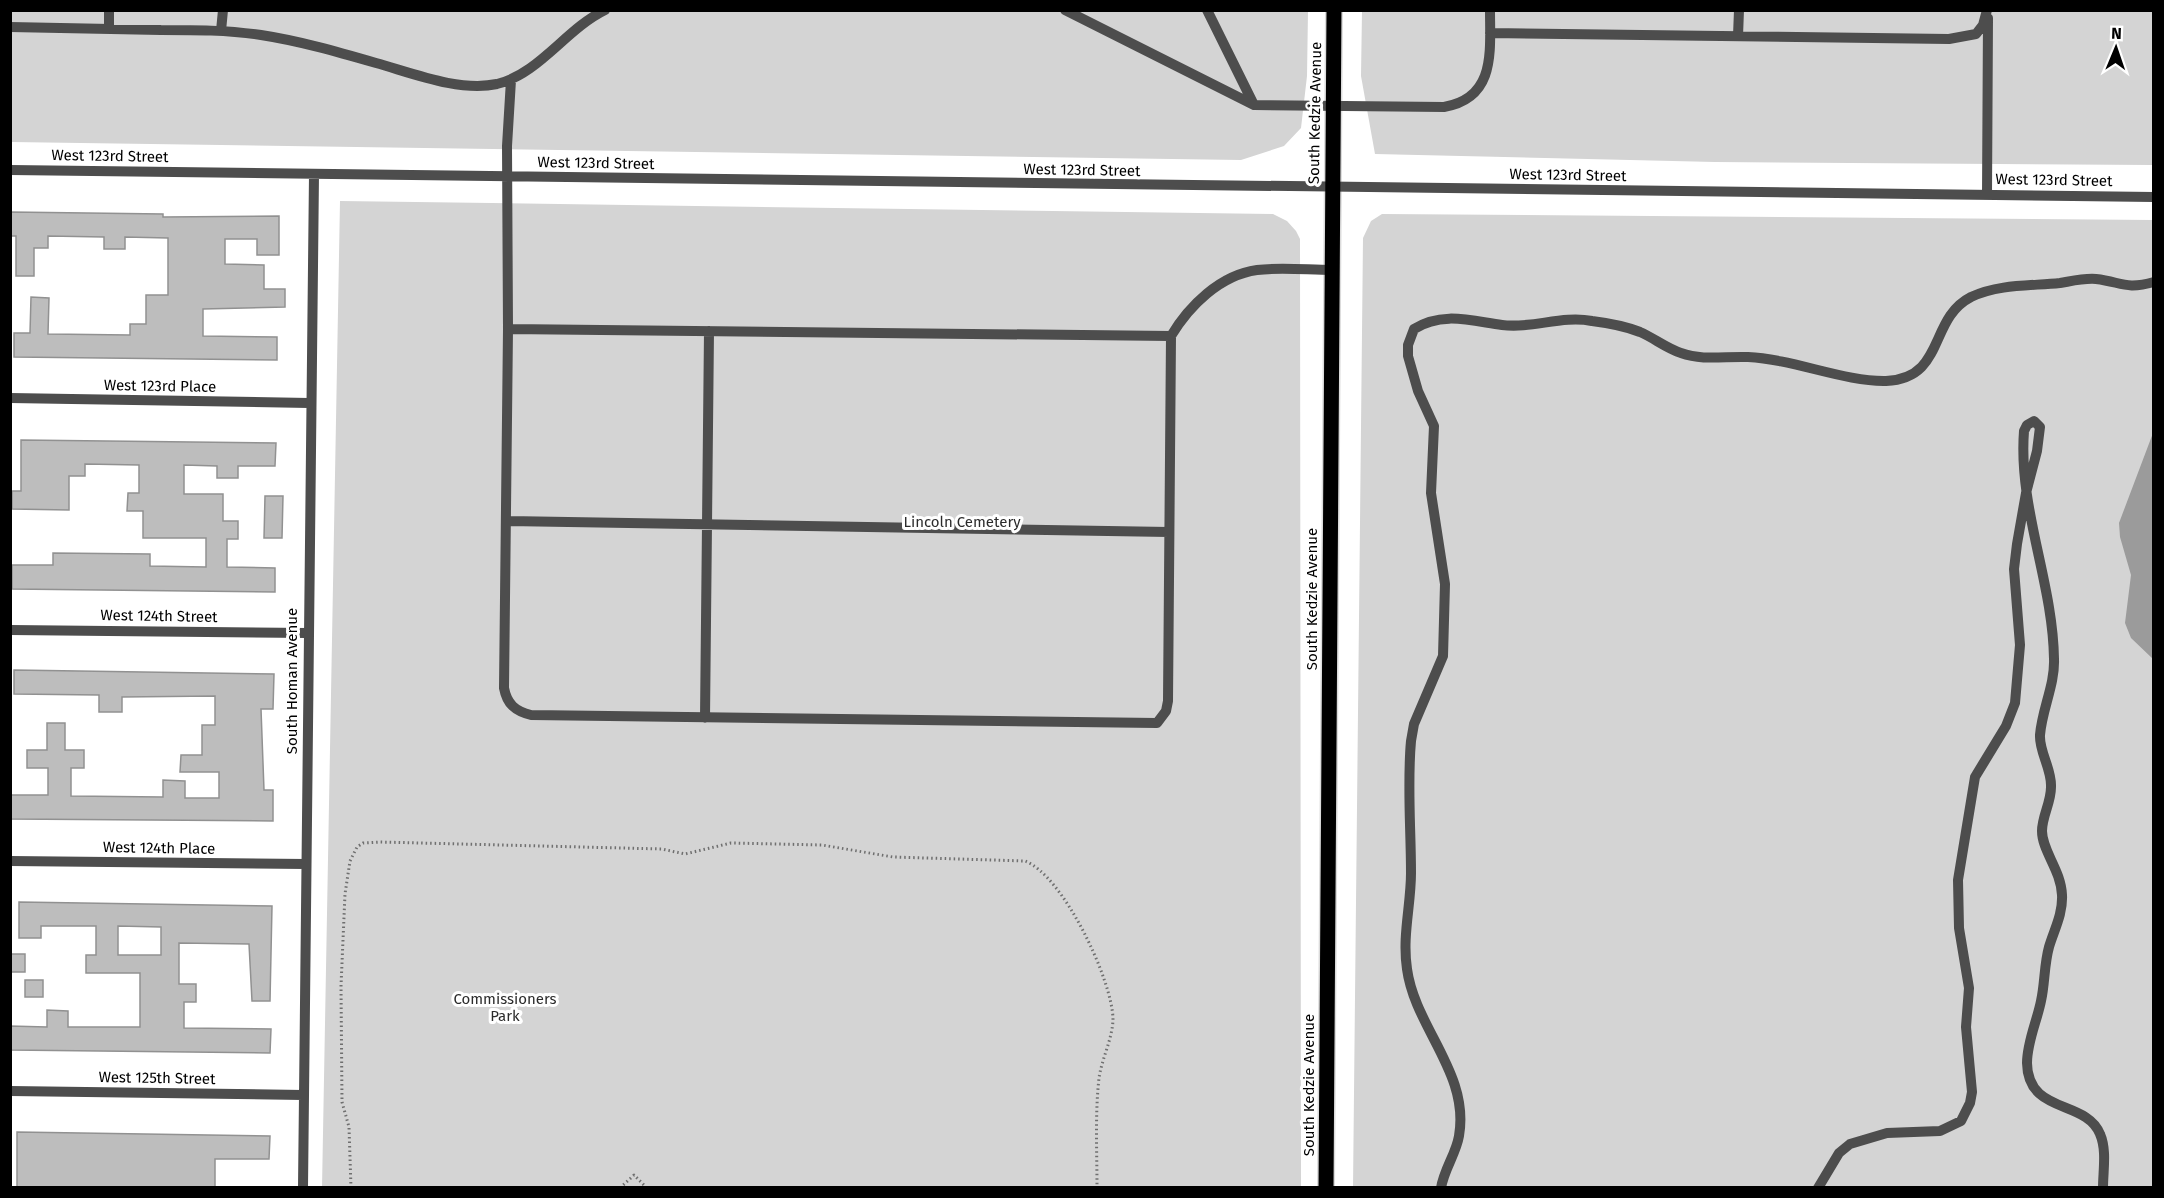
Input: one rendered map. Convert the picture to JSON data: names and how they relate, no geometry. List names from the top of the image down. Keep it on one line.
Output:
{"streets":{"main road":["South Kedzie Avenue"],"street":["West 123rd Street","West 123rd Place","West 124th Street","South Homan Avenue","West 124th Place","West 125th Street"]},"crossings":[["South Kedzie Avenue","West 123rd Street"],["West 123rd Street","South Homan Avenue"],["West 123rd Place","South Homan Avenue"],["West 124th Street","South Homan Avenue"],["South Homan Avenue","West 124th Place"],["South Homan Avenue","West 125th Street"]],"parks":["Lincoln Cemetery","Commissioners Park"],"north":"top"}
